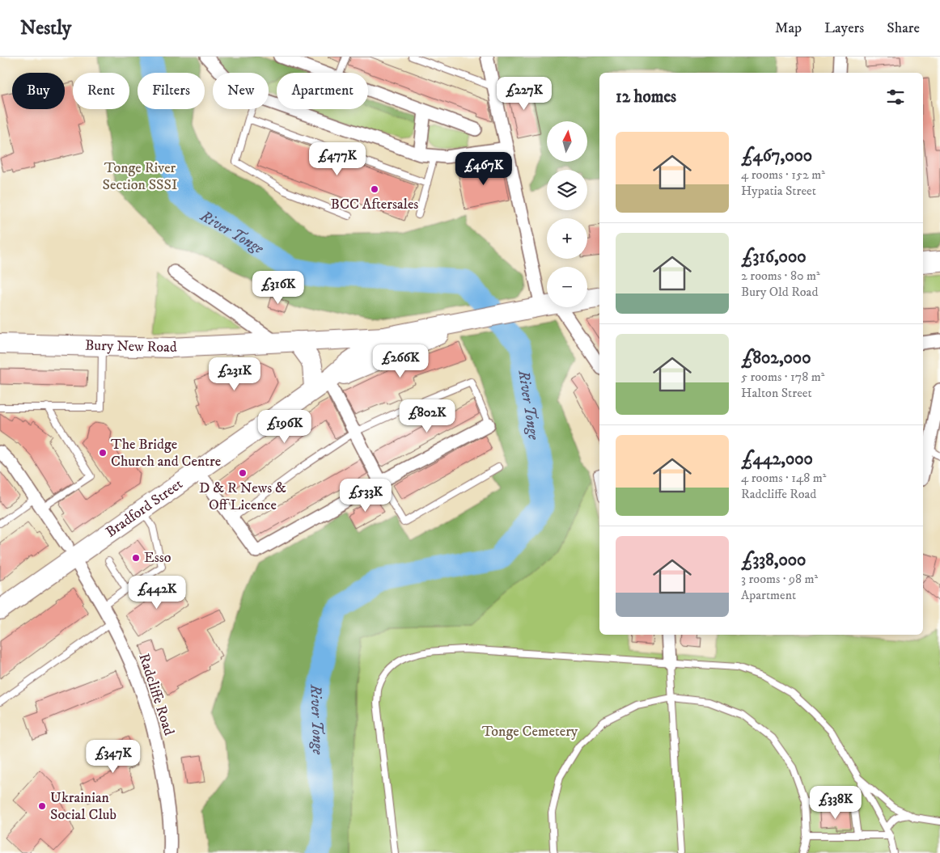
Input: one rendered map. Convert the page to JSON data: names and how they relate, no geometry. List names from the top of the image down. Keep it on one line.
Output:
{"streets":{"main road":["Bury New Road","Bradford Street"],"street":["Radcliffe Road"]},"crossings":[["Bury New Road","Bradford Street"],["Bradford Street","Radcliffe Road"]],"water":["River Tonge"],"parks":["Tonge River Section SSSI","Tonge Cemetery"],"places":["BCC Aftersales","The Bridge Church and Centre","D & R News & Off Licence","Esso","Ukrainian Social Club"],"north":"top","page":{"header":"Nestly","nav":["Map","Layers","Share"],"chip":["Buy","Rent","Filters","New","Apartment"],"heading":"12 homes","price":["£227K","£477K","£467K","£316K","£266K","£231K","£802K","£196K","£533K","£442K","£347K","£338K"],"map_buttons":["+","−"],"list":[{"name":"£467,000","note":"4 rooms · 152 m² · Hypatia Street"},{"name":"£316,000","note":"2 rooms · 80 m² · Bury Old Road"},{"name":"£802,000","note":"5 rooms · 178 m² · Halton Street"},{"name":"£442,000","note":"4 rooms · 148 m² · Radcliffe Road"},{"name":"£338,000","note":"3 rooms · 98 m² · Apartment"}]}}
